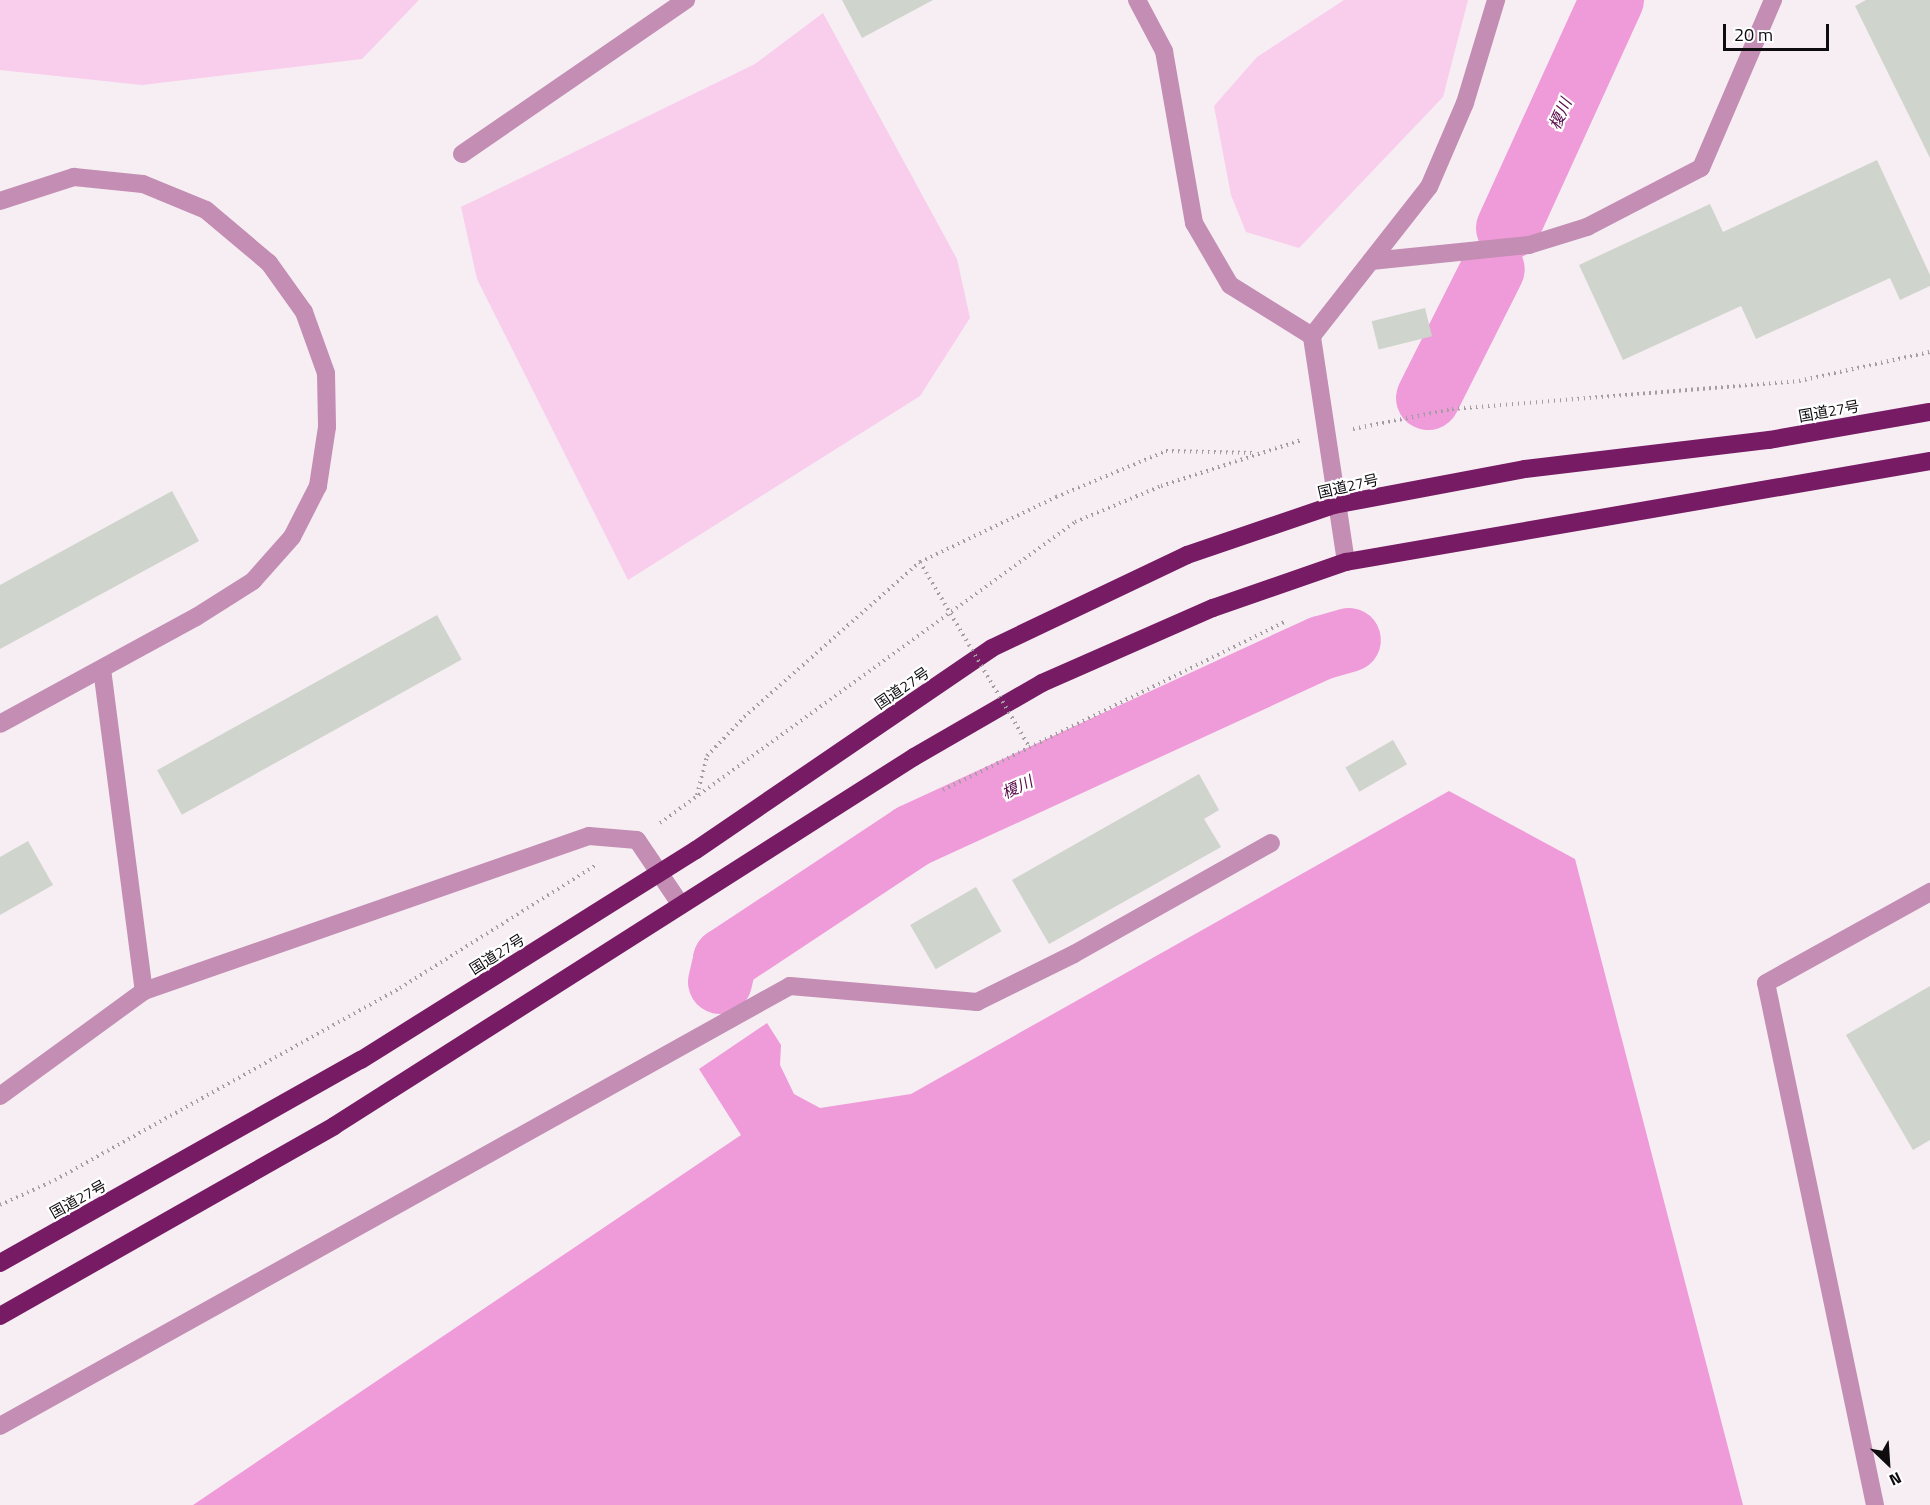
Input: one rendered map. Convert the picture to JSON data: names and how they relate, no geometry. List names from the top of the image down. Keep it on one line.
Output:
{"streets":{"highway":["国道27号"]},"water":["榎川"],"scale_bar":"20 m","north":"bottom right"}
